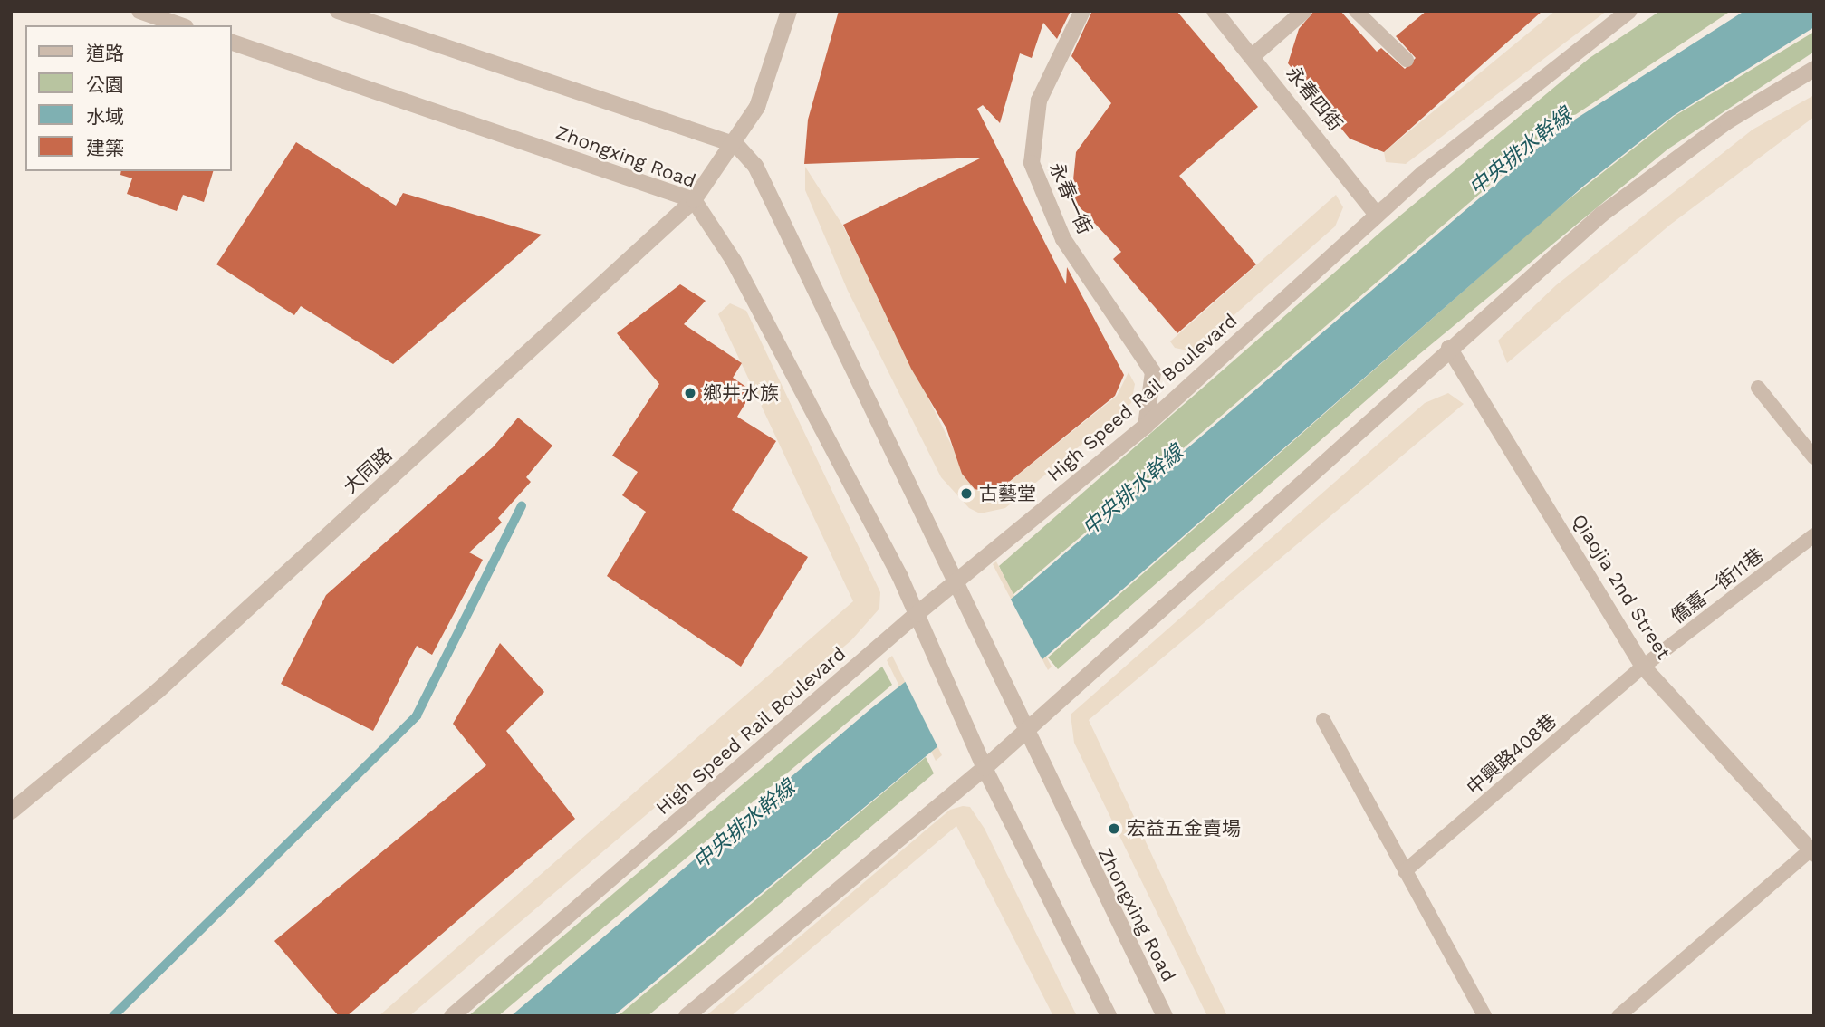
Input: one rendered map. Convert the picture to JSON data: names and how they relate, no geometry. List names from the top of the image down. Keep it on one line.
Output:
{"streets":{"street":["永春四街","Zhongxing Road","永春一街","High Speed Rail Boulevard","大同路","Qiaojia 2nd Street"],"lane":["僑嘉一街11巷","中興路408巷"]},"crossings":[["永春四街","High Speed Rail Boulevard"],["Zhongxing Road","High Speed Rail Boulevard"],["Zhongxing Road","大同路"],["永春一街","High Speed Rail Boulevard"],["僑嘉一街11巷","Qiaojia 2nd Street"],["僑嘉一街11巷","中興路408巷"],["Qiaojia 2nd Street","中興路408巷"]],"water":["中央排水幹線"],"places":["鄉井水族","古藝堂","宏益五金賣場"],"legend":["道路","公園","水域","建築"]}
